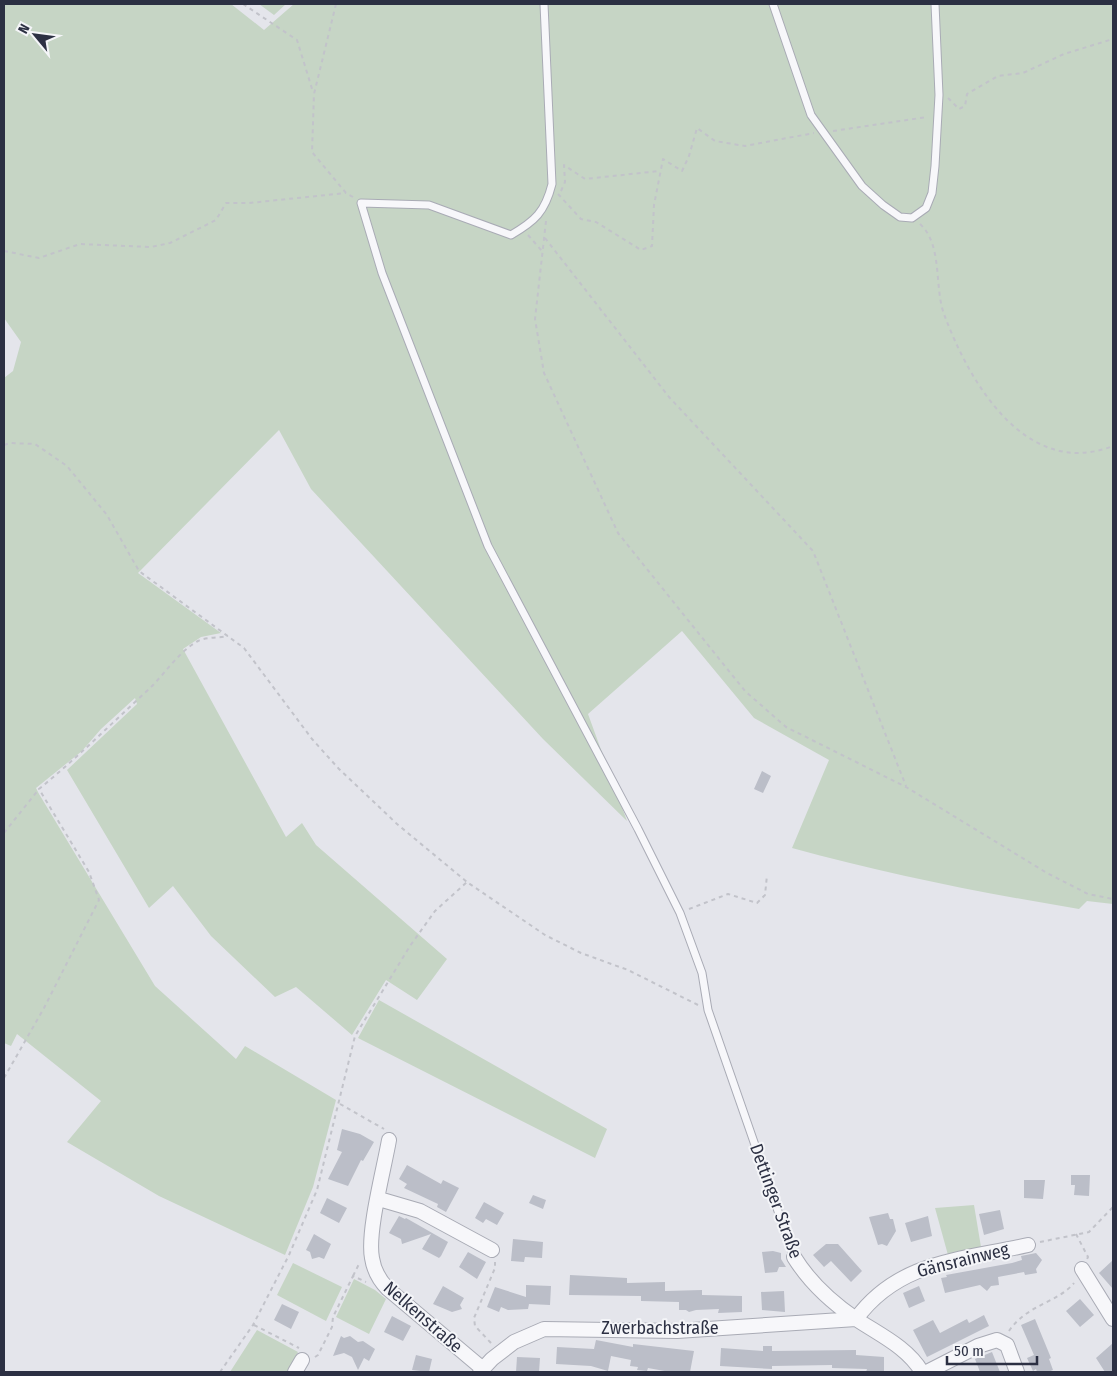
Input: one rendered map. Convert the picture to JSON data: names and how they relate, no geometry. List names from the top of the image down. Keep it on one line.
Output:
{"streets":{"street":["Dettinger Straße","Gänsrainweg","Nelkenstraße","Zwerbachstraße"]},"crossings":[["Dettinger Straße","Gänsrainweg"],["Dettinger Straße","Zwerbachstraße"],["Gänsrainweg","Zwerbachstraße"],["Nelkenstraße","Zwerbachstraße"]],"scale_bar":"50 m","north":"top left"}
